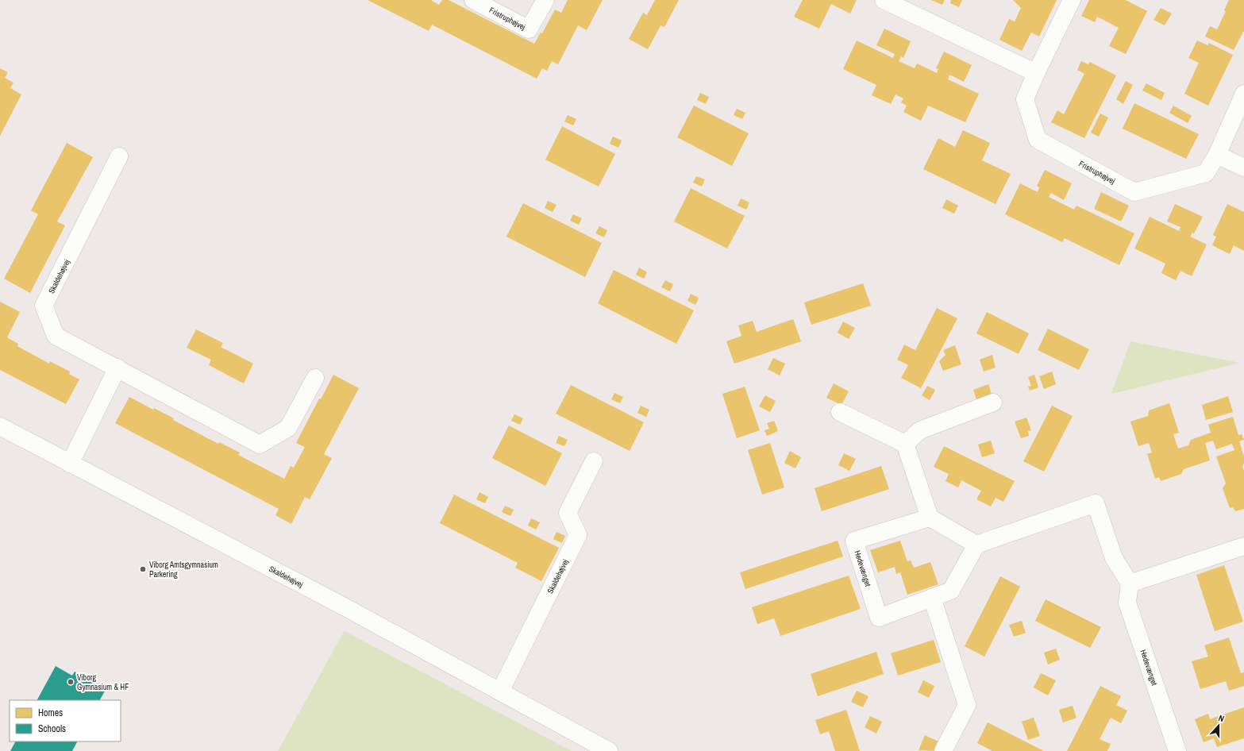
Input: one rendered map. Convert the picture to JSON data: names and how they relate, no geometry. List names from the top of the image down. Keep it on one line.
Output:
{"streets":{"street":["Fristruphøjvej","Skaldehøjvej","Hedevænget"]},"places":["Viborg Amtsgymnasium Parkering","Viborg Gymnasium & HF"],"legend":["Homes","Schools"],"north":"top"}
